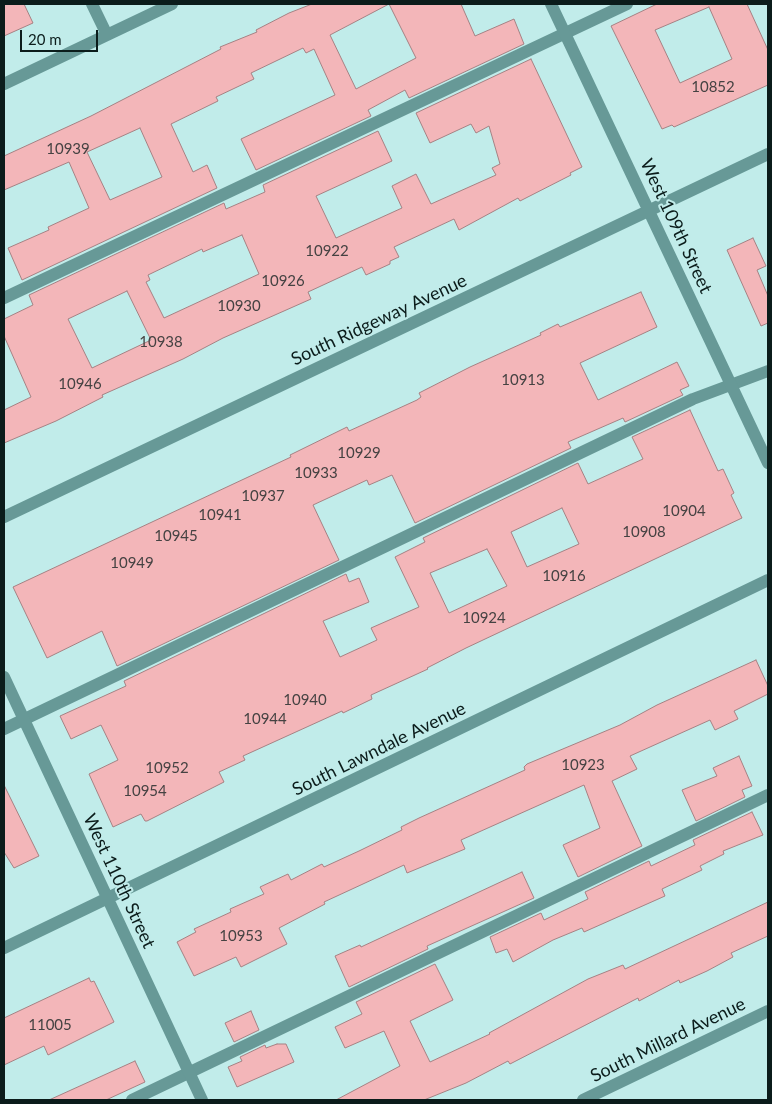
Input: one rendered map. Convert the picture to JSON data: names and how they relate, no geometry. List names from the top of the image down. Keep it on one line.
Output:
{"streets":{"street":["West 109th Street","South Ridgeway Avenue","South Lawndale Avenue","West 110th Street","South Millard Avenue"]},"crossings":[["West 109th Street","South Ridgeway Avenue"],["South Lawndale Avenue","West 110th Street"]],"house_numbers":["10852","10939","10922","10926","10930","10938","10913","10946","10929","10933","10937","10904","10941","10908","10945","10949","10916","10924","10940","10944","10923","10952","10954","10953","11005"],"scale_bar":"20 m"}
